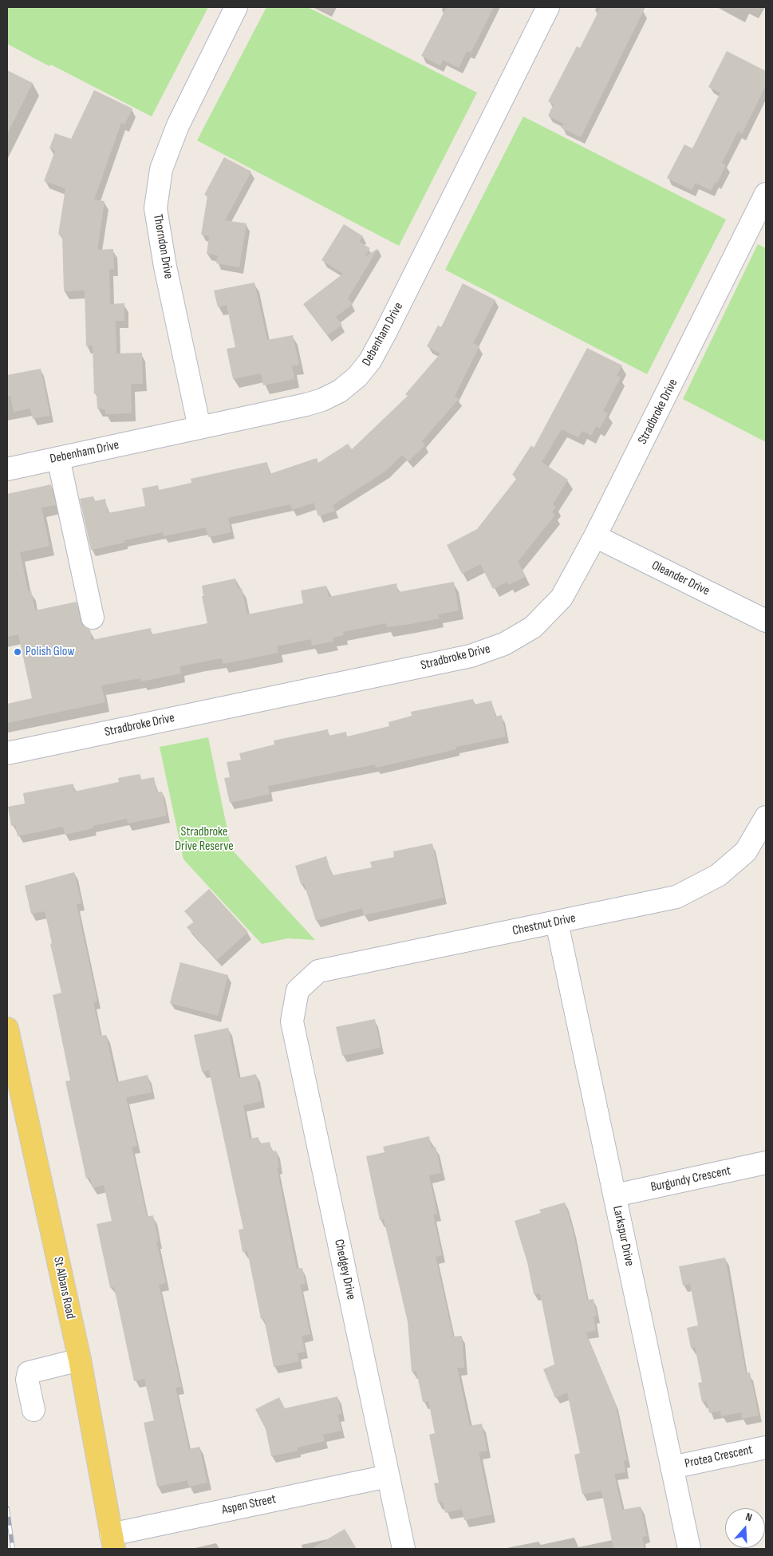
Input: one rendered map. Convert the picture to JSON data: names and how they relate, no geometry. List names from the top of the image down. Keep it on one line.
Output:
{"streets":{"main road":["St Albans Road"],"street":["Thorndon Drive","Debenham Drive","Stradbroke Drive","Oleander Drive","Chestnut Drive","Burgundy Crescent","Larkspur Drive","Chedgey Drive","Protea Crescent","Aspen Street"]},"crossings":[["Thorndon Drive","Debenham Drive"],["Stradbroke Drive","Oleander Drive"],["Chestnut Drive","Larkspur Drive"],["Chestnut Drive","Chedgey Drive"],["Burgundy Crescent","Larkspur Drive"],["Larkspur Drive","Protea Crescent"],["Chedgey Drive","Aspen Street"],["St Albans Road","Aspen Street"]],"parks":["Stradbroke Drive Reserve"],"places":["Polish Glow"],"north":"top"}
